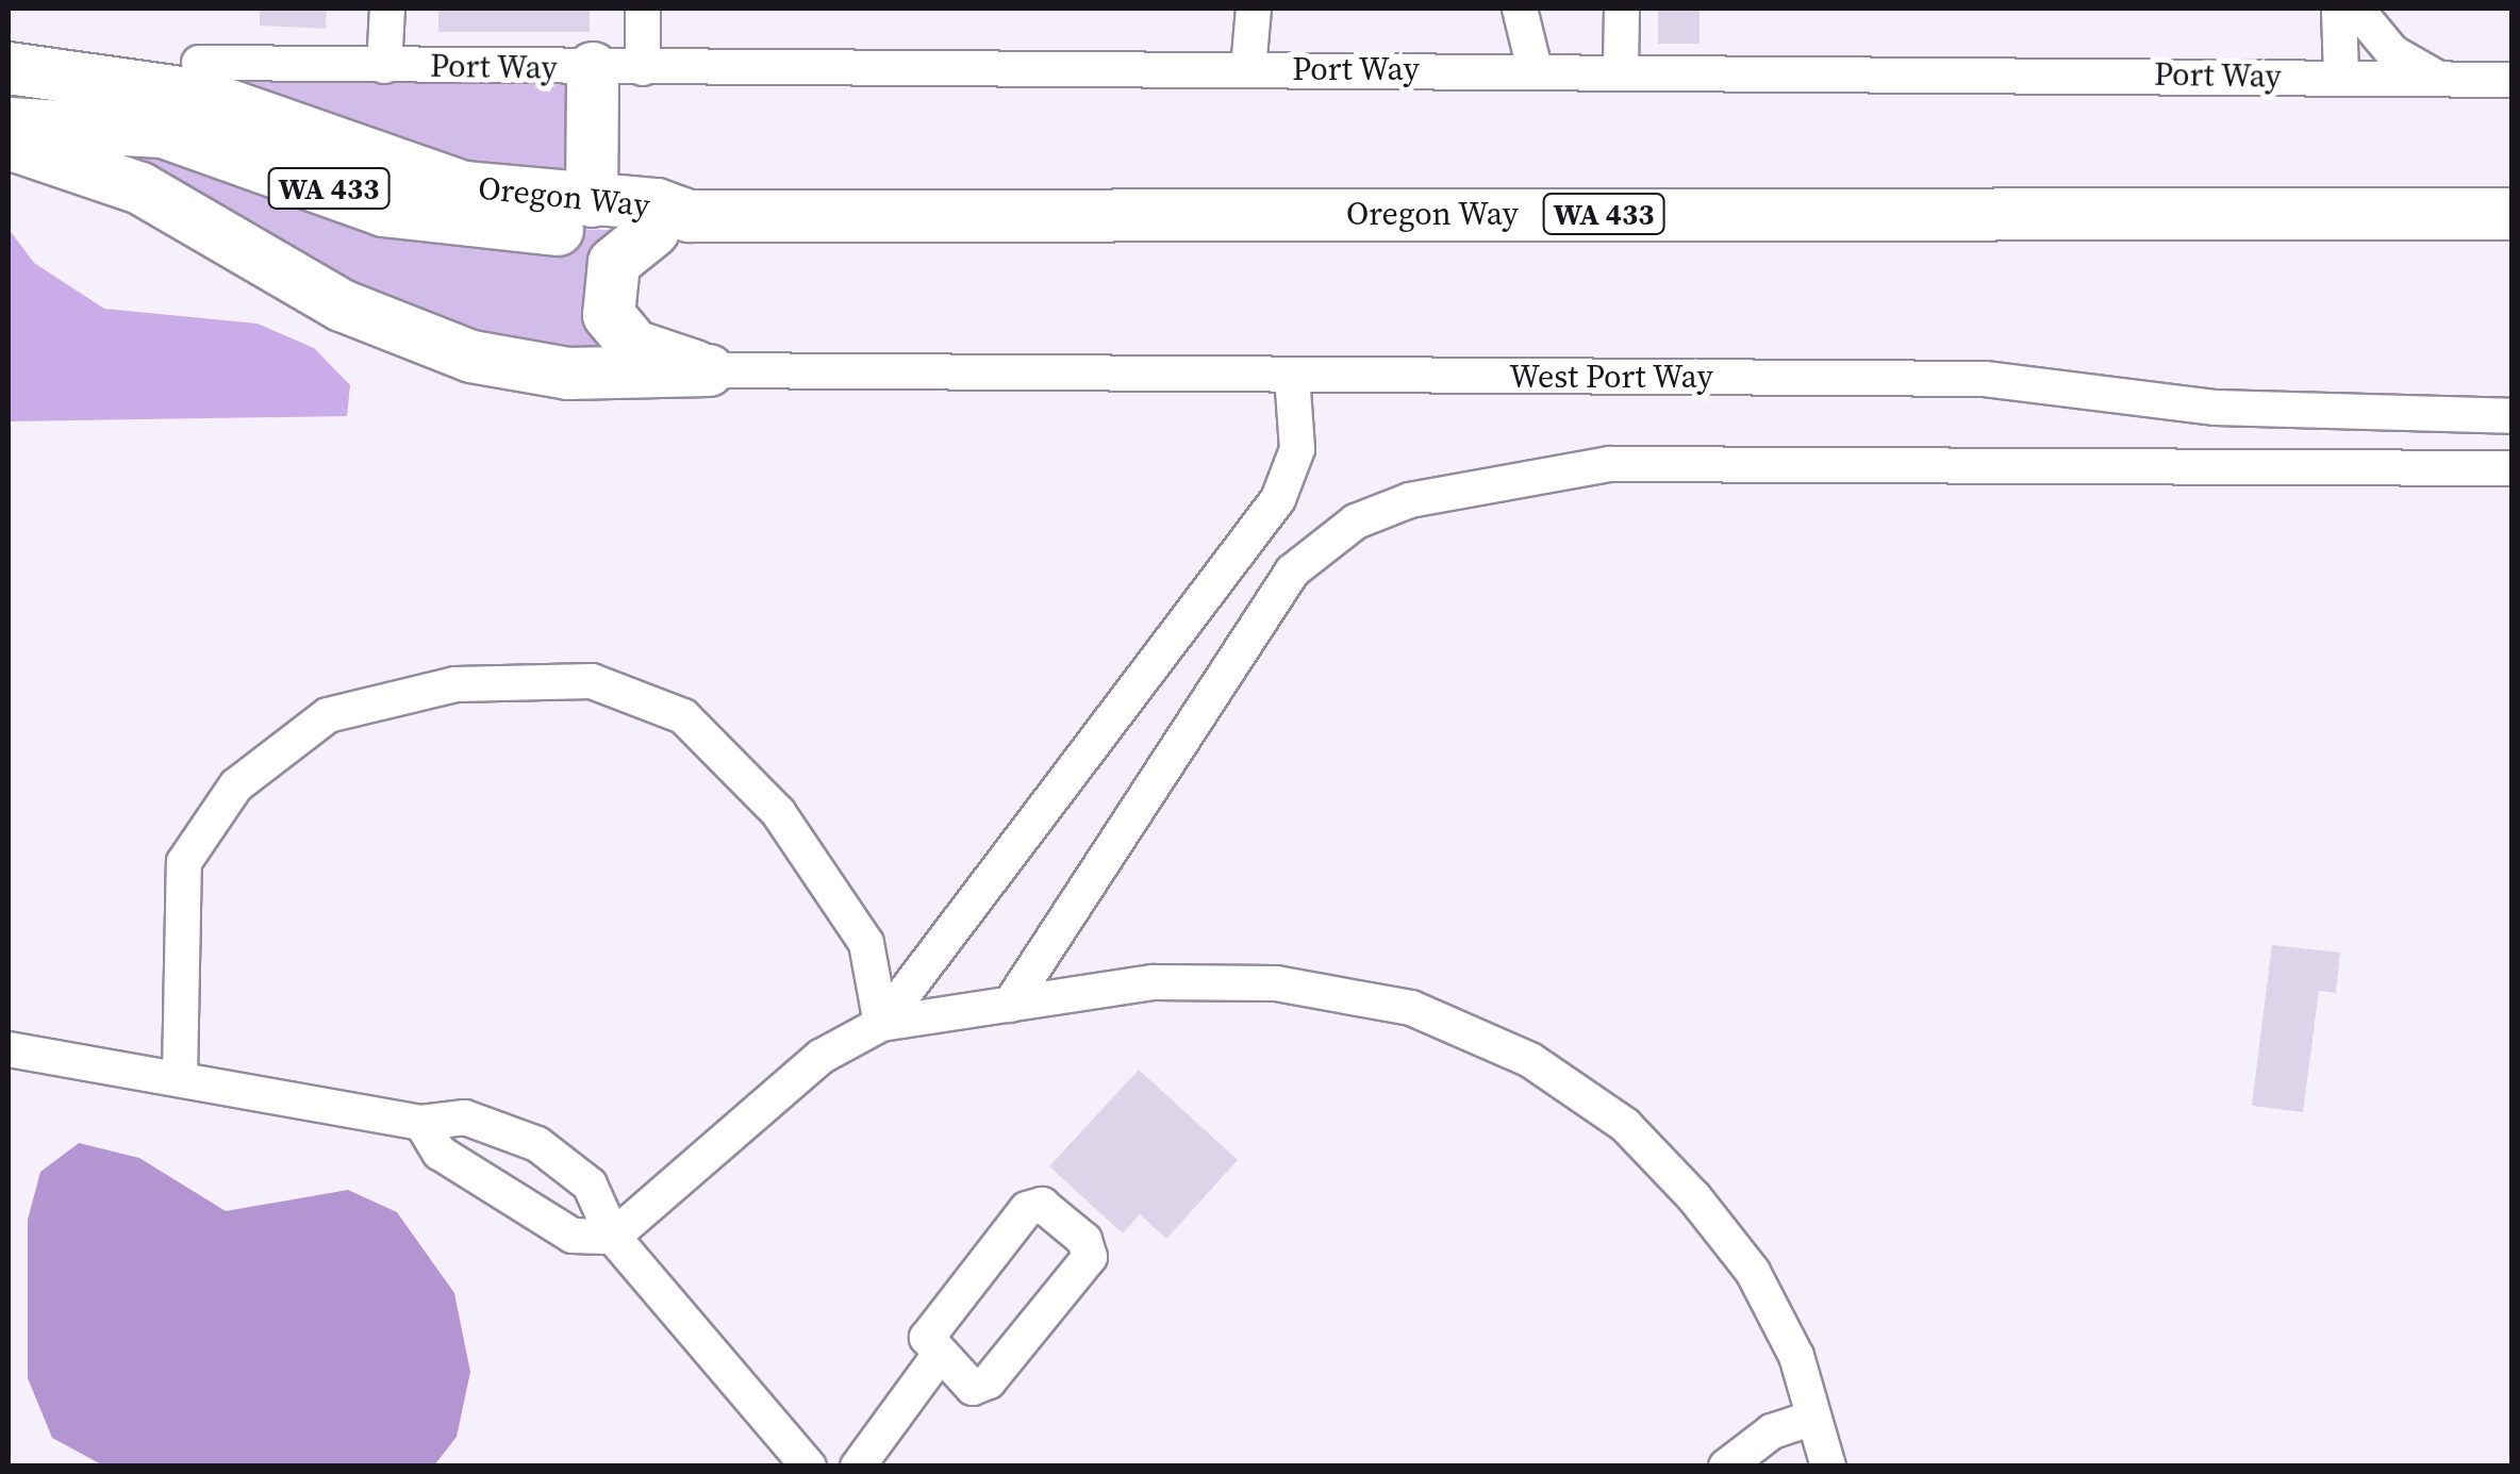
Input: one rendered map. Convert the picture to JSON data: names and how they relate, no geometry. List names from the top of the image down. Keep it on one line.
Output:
{"streets":{"highway":["WA 433","Oregon Way"],"street":["Port Way","West Port Way"]}}
